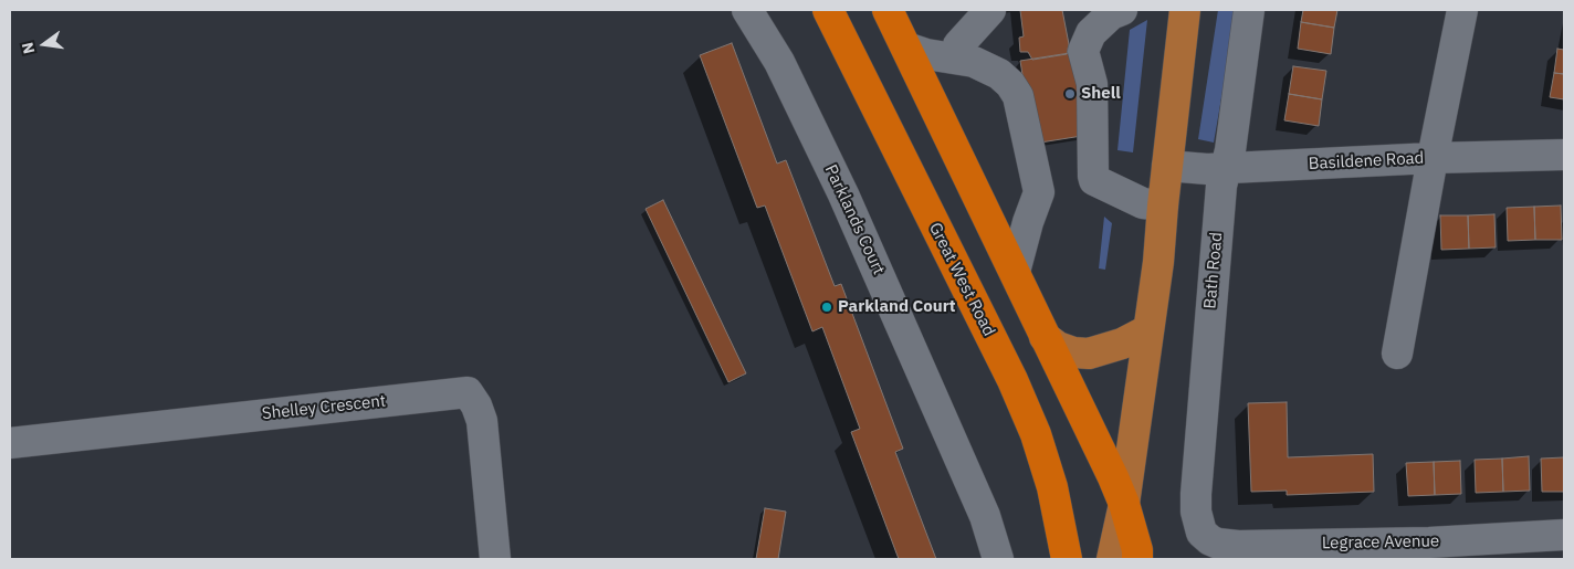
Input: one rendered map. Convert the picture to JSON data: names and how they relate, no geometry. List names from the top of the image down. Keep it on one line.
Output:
{"streets":{"highway":["Great West Road"],"street":["Basildene Road","Parklands Court","Bath Road","Shelley Crescent","Legrace Avenue"]},"crossings":[["Basildene Road","Bath Road"],["Bath Road","Legrace Avenue"]],"places":["Shell","Parkland Court"],"north":"left"}
